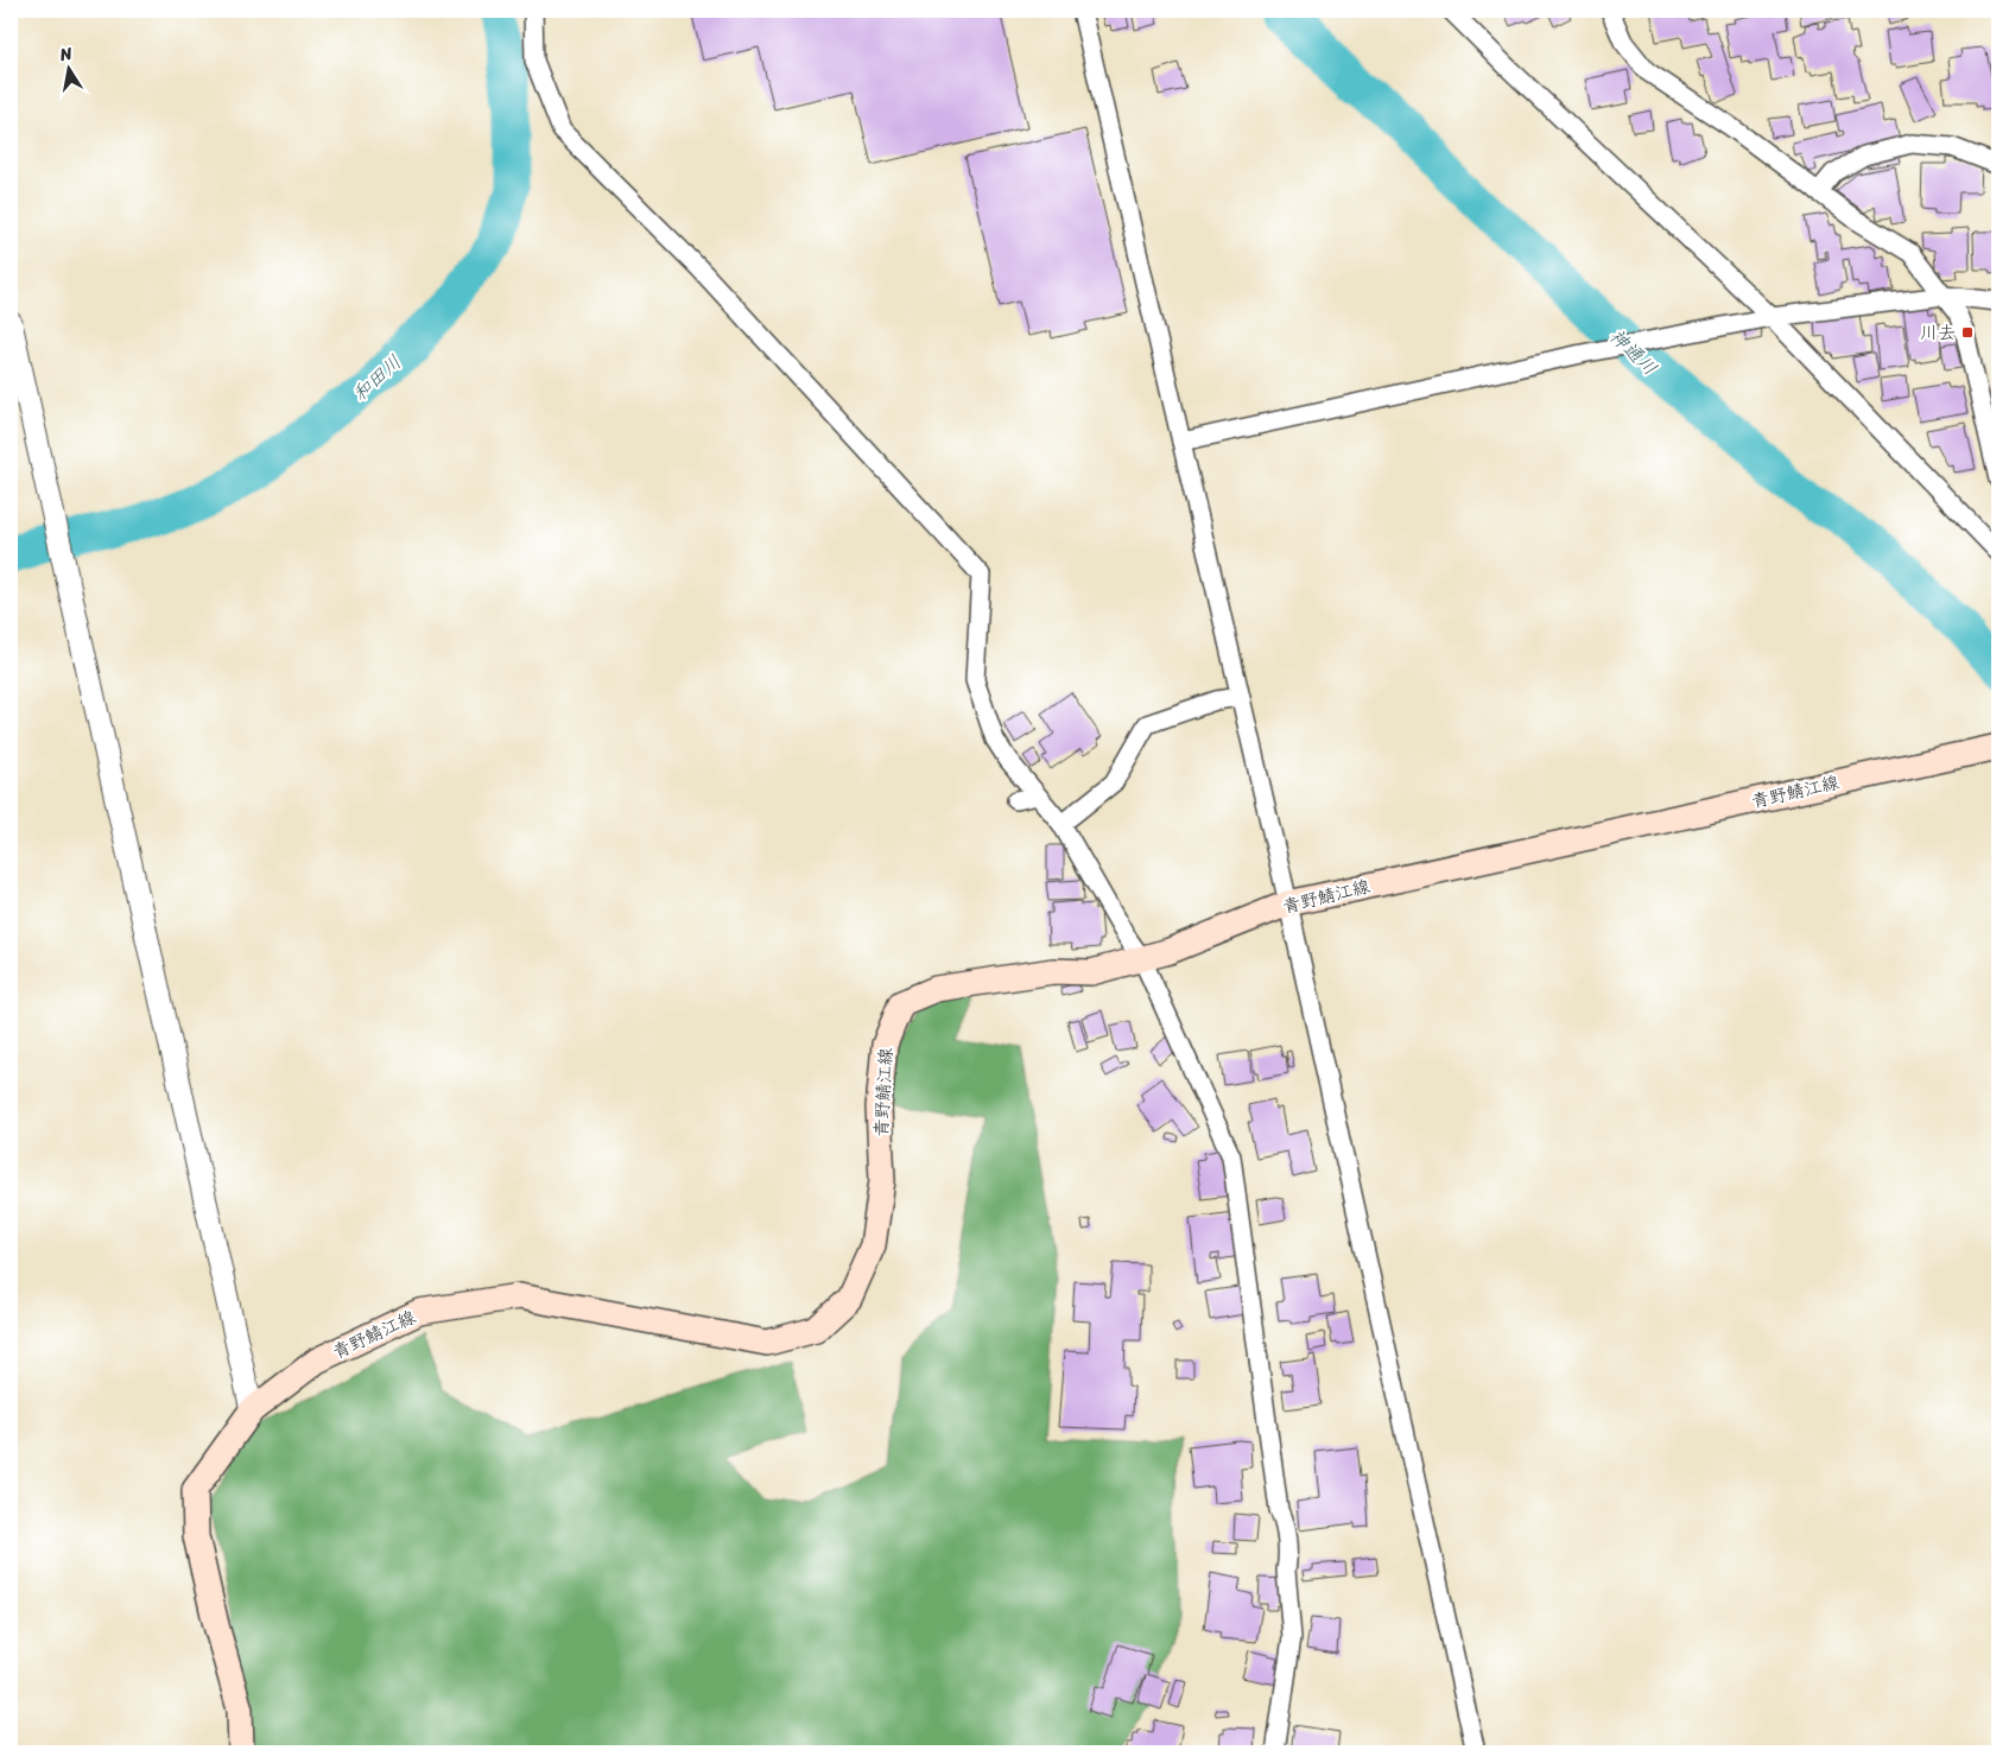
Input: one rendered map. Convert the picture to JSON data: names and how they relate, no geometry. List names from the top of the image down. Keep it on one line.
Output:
{"streets":{"main road":["青野鯖江線"]},"water":["神通川","和田川"],"places":{"transit":["川去"]},"north":"top"}
